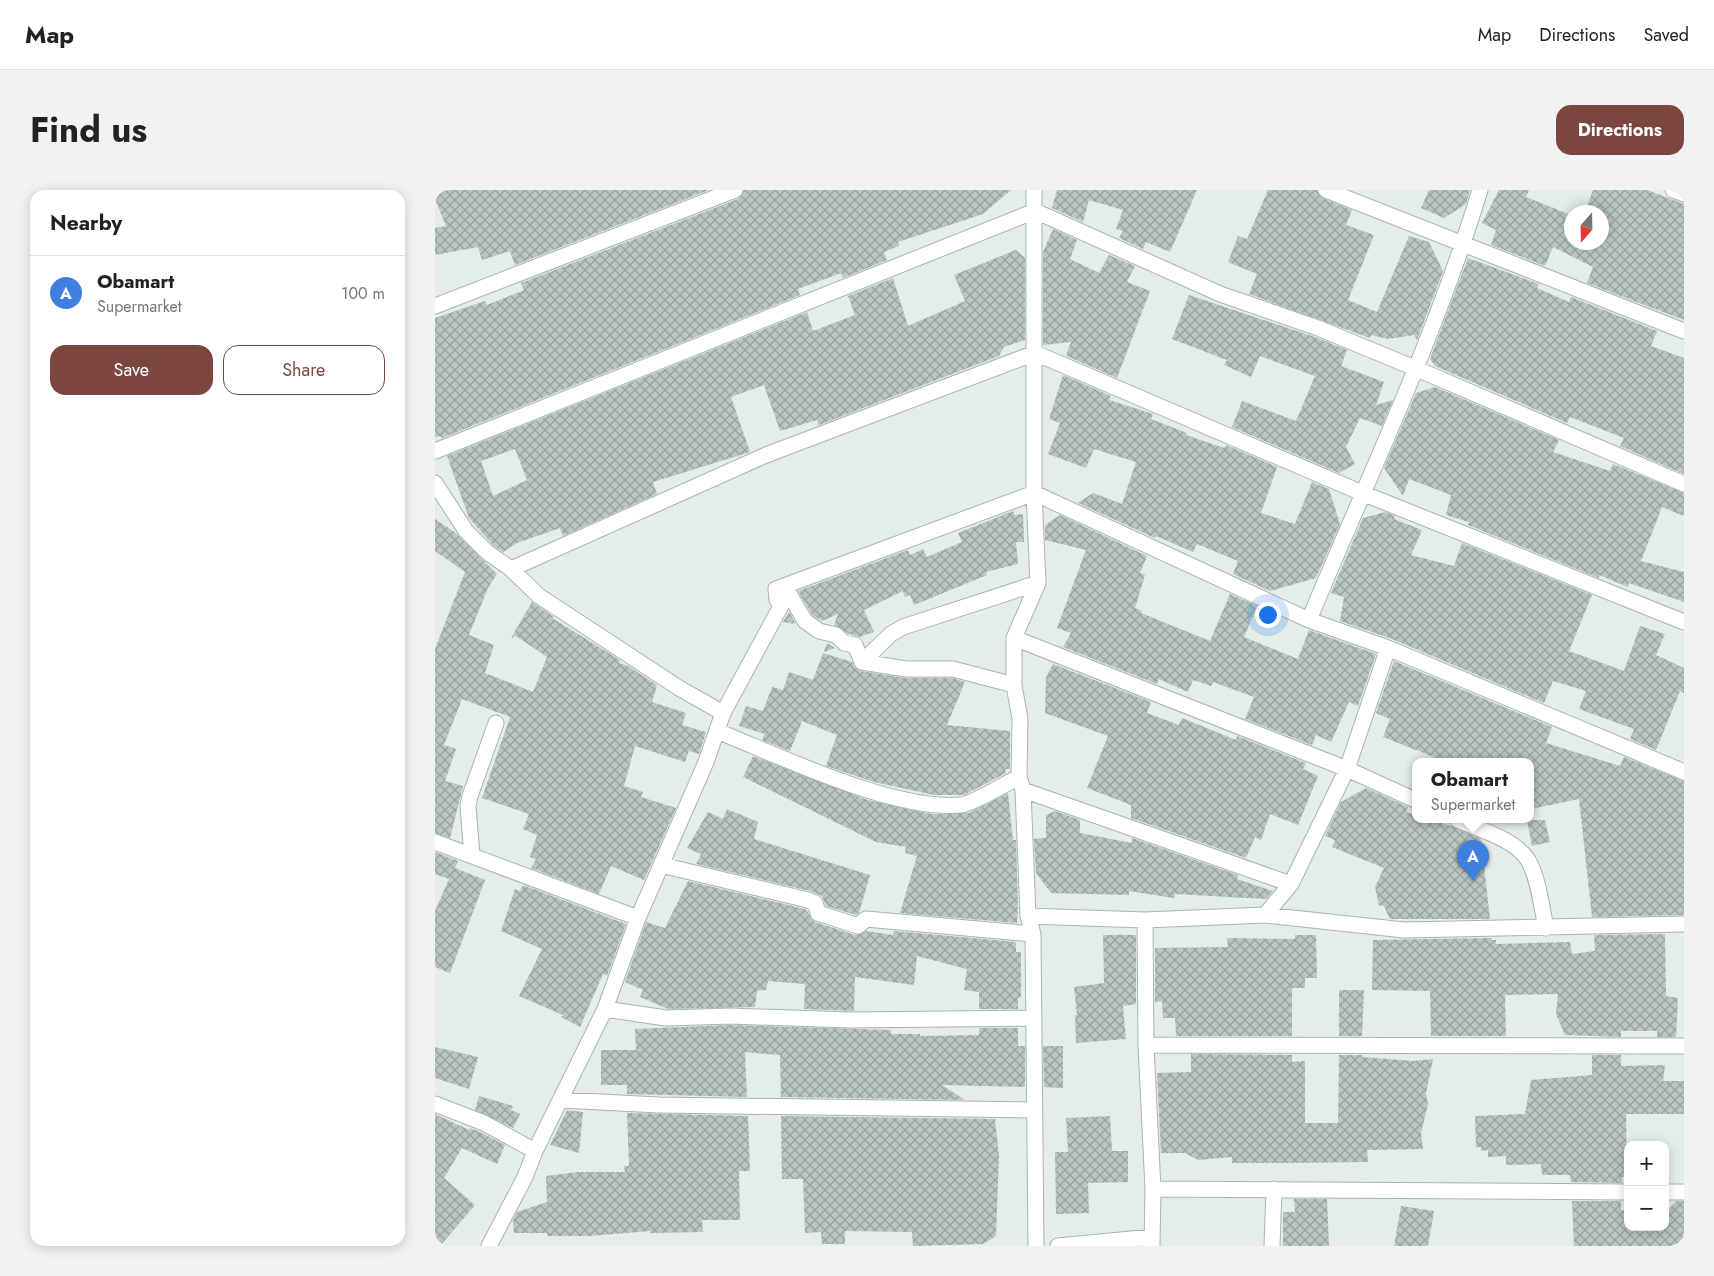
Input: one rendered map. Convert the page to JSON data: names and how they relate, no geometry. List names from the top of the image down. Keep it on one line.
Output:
{"north":"bottom","page":{"header":"Map","nav":["Map","Directions","Saved"],"title":"Find us","buttons":["Directions",["Save","Share"]],"heading":"Nearby","list":[{"mark":"A","name":"Obamart","note":"Supermarket","value":"100 m"}],"popup":["Obamart","Supermarket"],"pins":"A","map_buttons":["+","−"]}}
